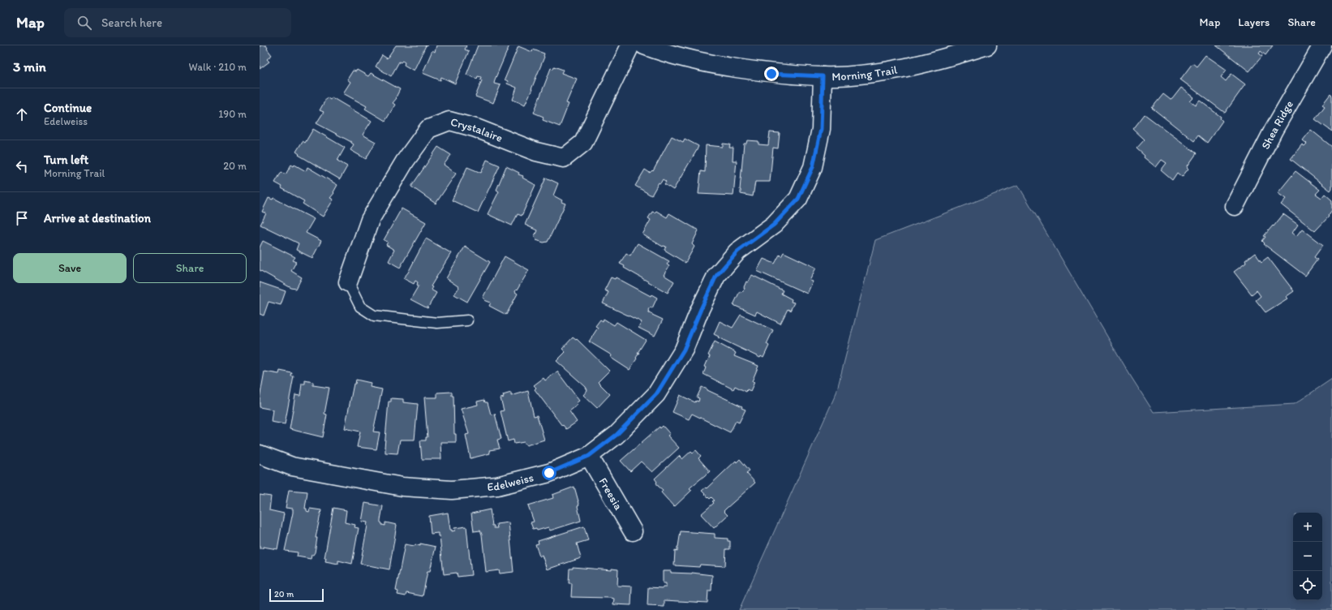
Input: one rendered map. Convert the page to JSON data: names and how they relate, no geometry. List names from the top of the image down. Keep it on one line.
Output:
{"streets":{"street":["Morning Trail","Shea Ridge","Crystalaire","Edelweiss","Freesia"]},"crossings":[["Morning Trail","Edelweiss"],["Edelweiss","Freesia"]],"scale_bar":"20 m","page":{"header":"Map","search":"Search here","nav":["Map","Layers","Share"],"heading":["3 min","Walk · 210 m"],"list":[["Continue","Edelweiss","190 m"],["Turn left","Morning Trail","20 m"],"Arrive at destination"],"buttons":["Save","Share"],"map_buttons":["+","−"],"scale":"20 m"}}
